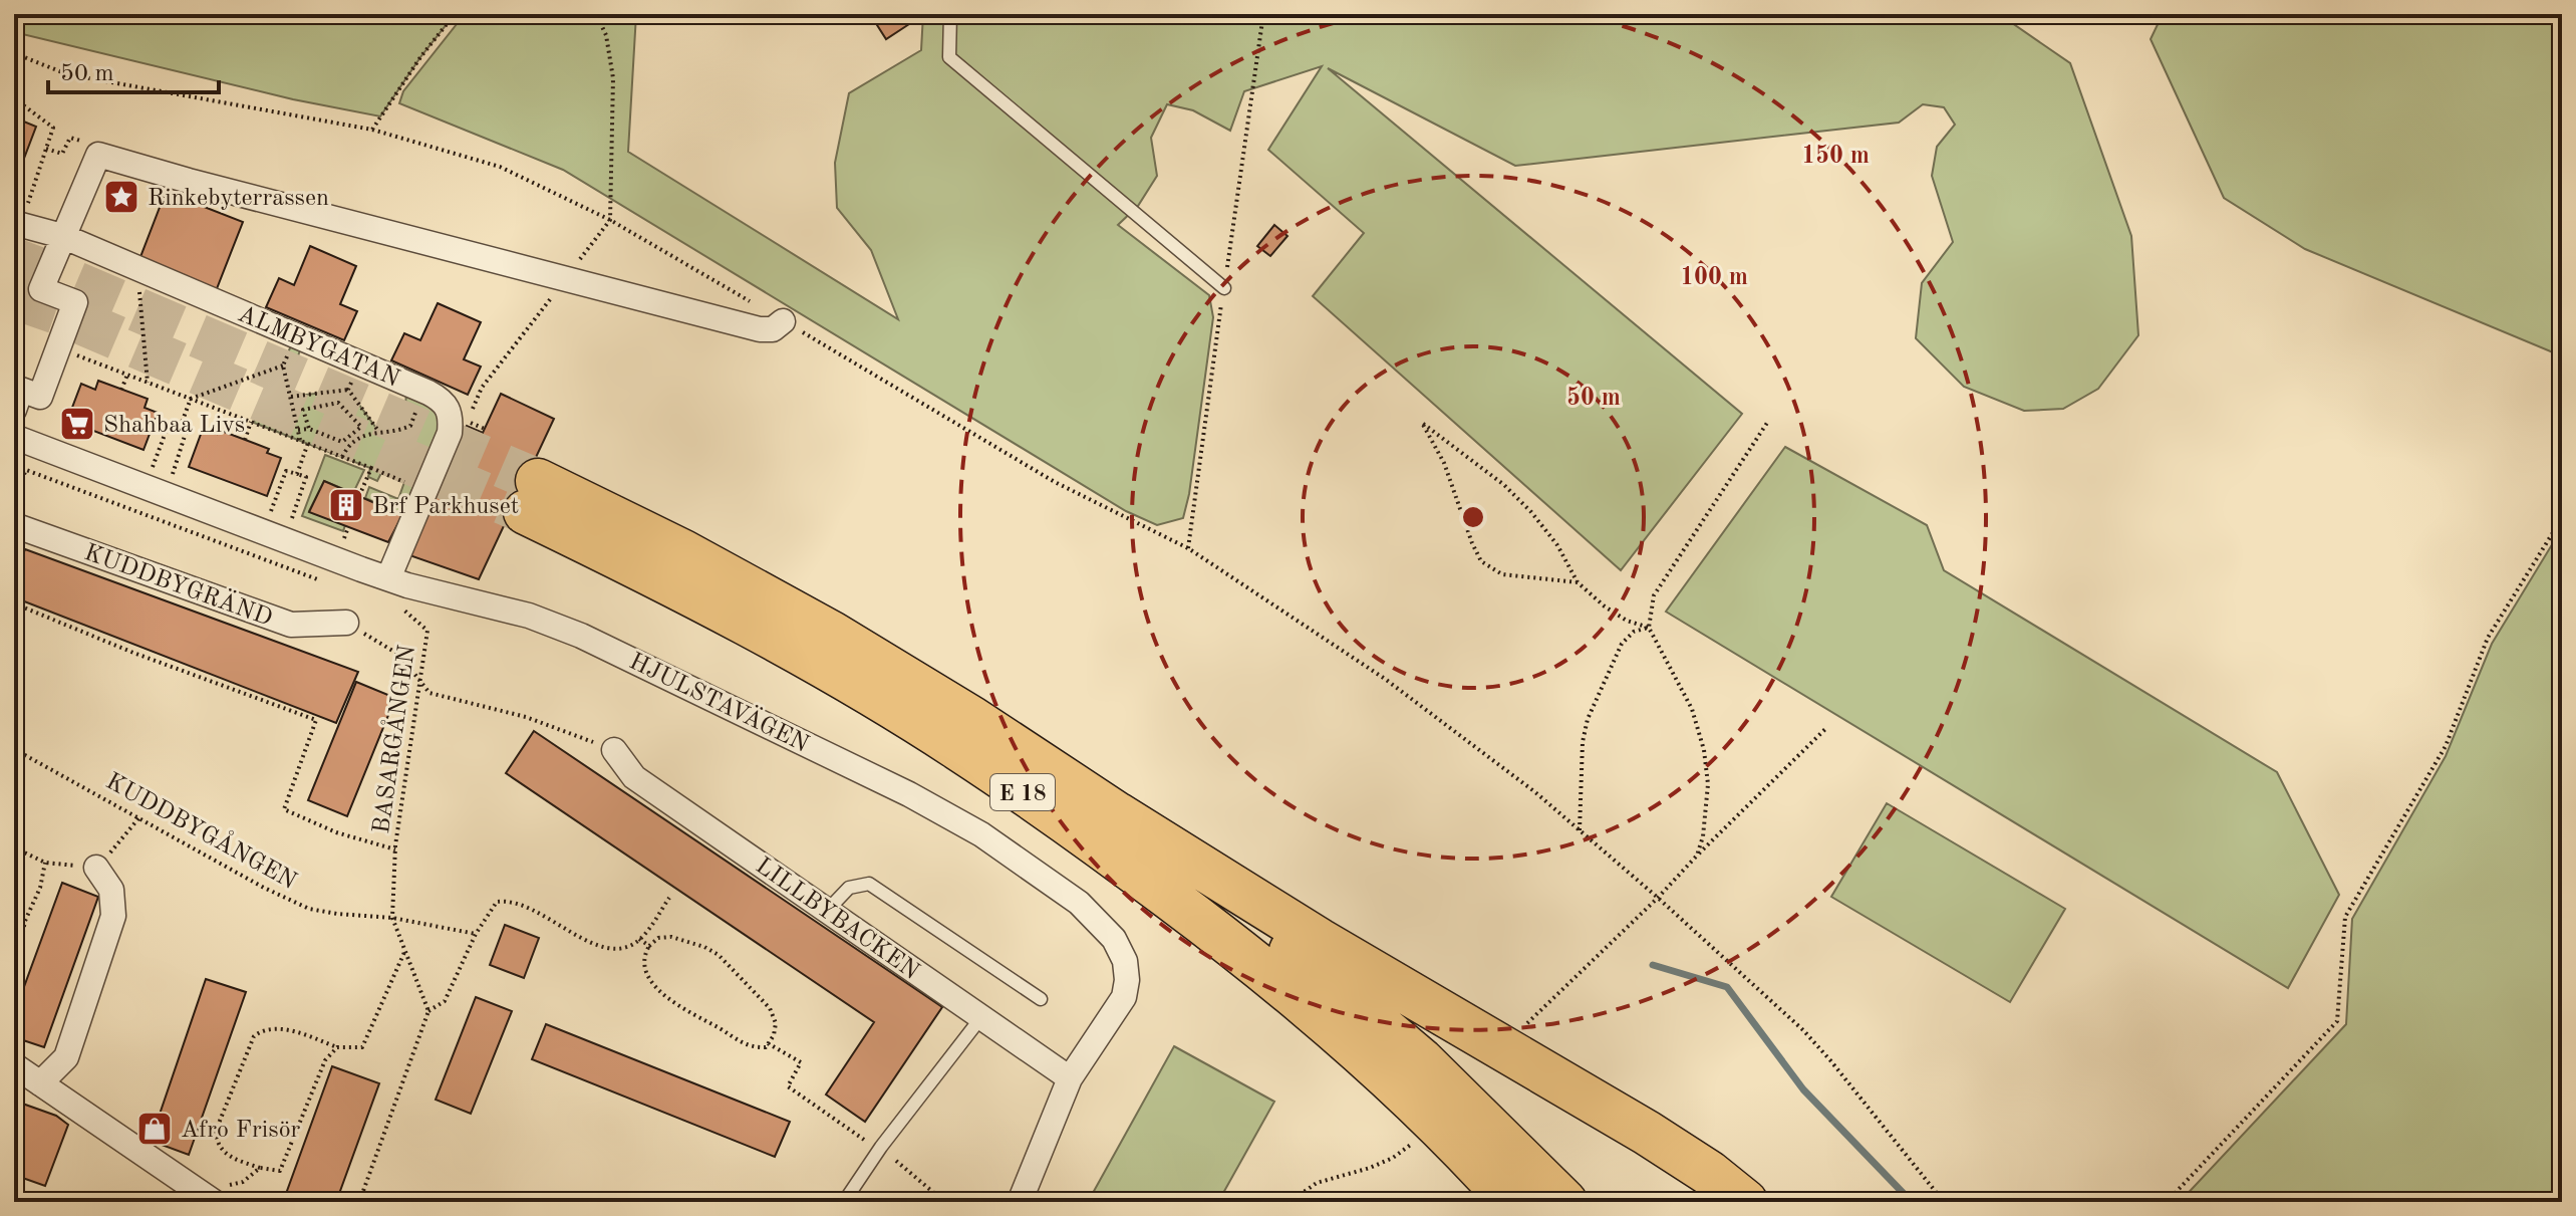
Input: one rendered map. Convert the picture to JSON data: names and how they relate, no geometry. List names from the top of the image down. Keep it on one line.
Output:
{"streets":{"highway":["E 18"],"street":["ALMBYGATAN","KUDDBYGRÄND","HJULSTAVÄGEN","LILLBYBACKEN"],"path":["BASARGÅNGEN","KUDDBYGÅNGEN"]},"crossings":[["ALMBYGATAN","HJULSTAVÄGEN"],["HJULSTAVÄGEN","LILLBYBACKEN"],["BASARGÅNGEN","KUDDBYGÅNGEN"]],"places":{"place":["Rinkebyterrassen"],"supermarket":["Shahbaa Livs"],"building":["Brf Parkhuset"],"shop":["Afro Frisör"]},"scale_bar":"50 m","rings":["150 m","100 m","50 m"]}
